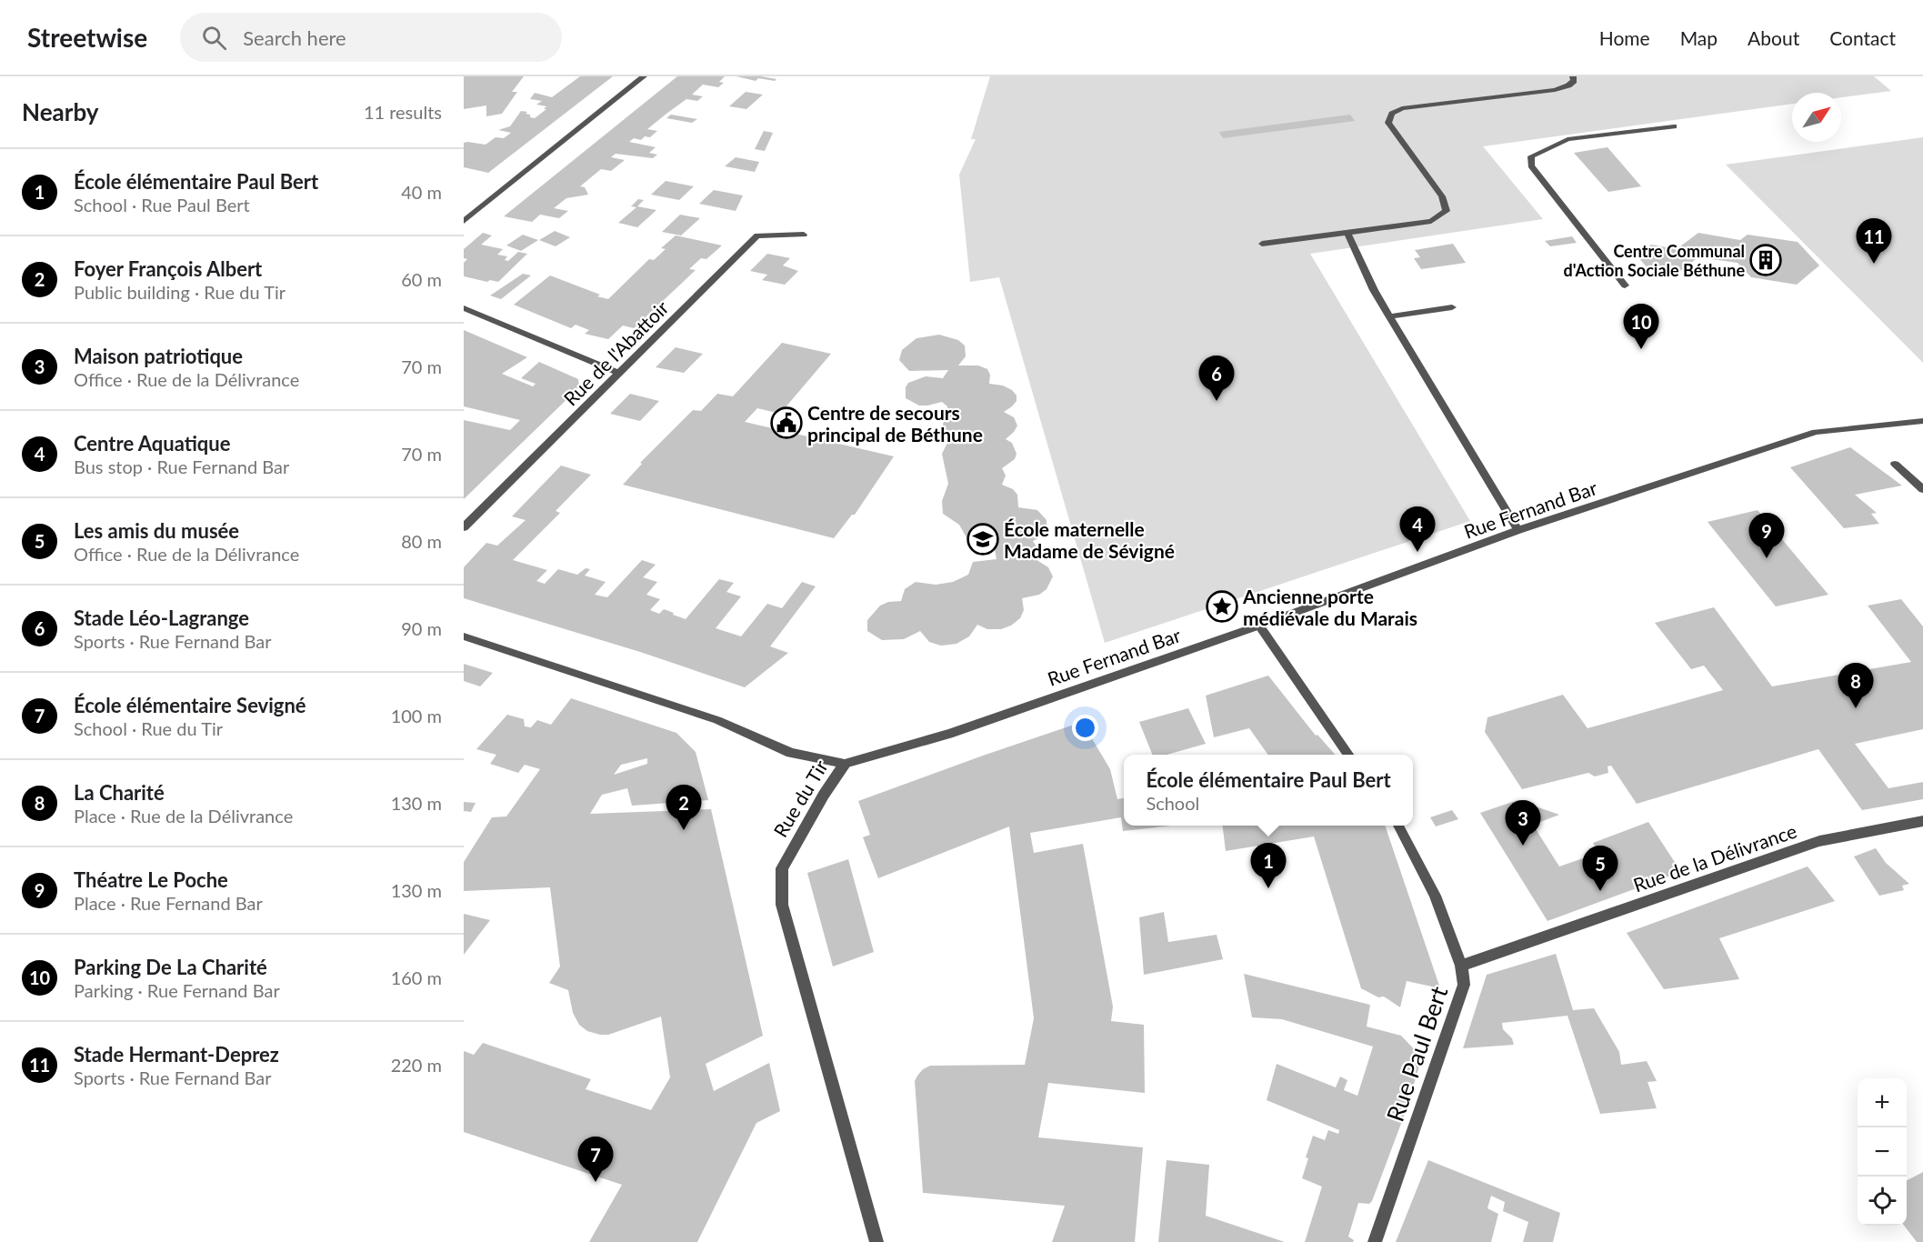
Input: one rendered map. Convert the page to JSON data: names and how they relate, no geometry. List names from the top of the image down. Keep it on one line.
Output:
{"streets":{"street":["Rue de l'Abattoir","Rue Fernand Bar","Rue du Tir","Rue de la Délivrance","Rue Paul Bert"]},"crossings":[["Rue Fernand Bar","Rue du Tir"],["Rue de la Délivrance","Rue Paul Bert"]],"places":{"building":["Centre Communal d'Action Sociale Béthune"],"public building":["Centre de secours principal de Béthune"],"school or university":["École maternelle Madame de Sévigné"],"place":["Ancienne porte médiévale du Marais"]},"north":"top right","page":{"header":"Streetwise","search":"Search here","nav":["Home","Map","About","Contact"],"heading":["Nearby","11 results"],"list":[{"mark":"1","name":"École élémentaire Paul Bert","note":"School · Rue Paul Bert","value":"40 m"},{"mark":"2","name":"Foyer François Albert","note":"Public building · Rue du Tir","value":"60 m"},{"mark":"3","name":"Maison patriotique","note":"Office · Rue de la Délivrance","value":"70 m"},{"mark":"4","name":"Centre Aquatique","note":"Bus stop · Rue Fernand Bar","value":"70 m"},{"mark":"5","name":"Les amis du musée","note":"Office · Rue de la Délivrance","value":"80 m"},{"mark":"6","name":"Stade Léo-Lagrange","note":"Sports · Rue Fernand Bar","value":"90 m"},{"mark":"7","name":"École élémentaire Sevigné","note":"School · Rue du Tir","value":"100 m"},{"mark":"8","name":"La Charité","note":"Place · Rue de la Délivrance","value":"130 m"},{"mark":"9","name":"Théatre Le Poche","note":"Place · Rue Fernand Bar","value":"130 m"},{"mark":"10","name":"Parking De La Charité","note":"Parking · Rue Fernand Bar","value":"160 m"},{"mark":"11","name":"Stade Hermant-Deprez","note":"Sports · Rue Fernand Bar","value":"220 m"}],"pins":["11","10","6","4","9","8","2","3","1","5","7"],"popup":["École élémentaire Paul Bert","School"],"map_buttons":["+","−"]}}
